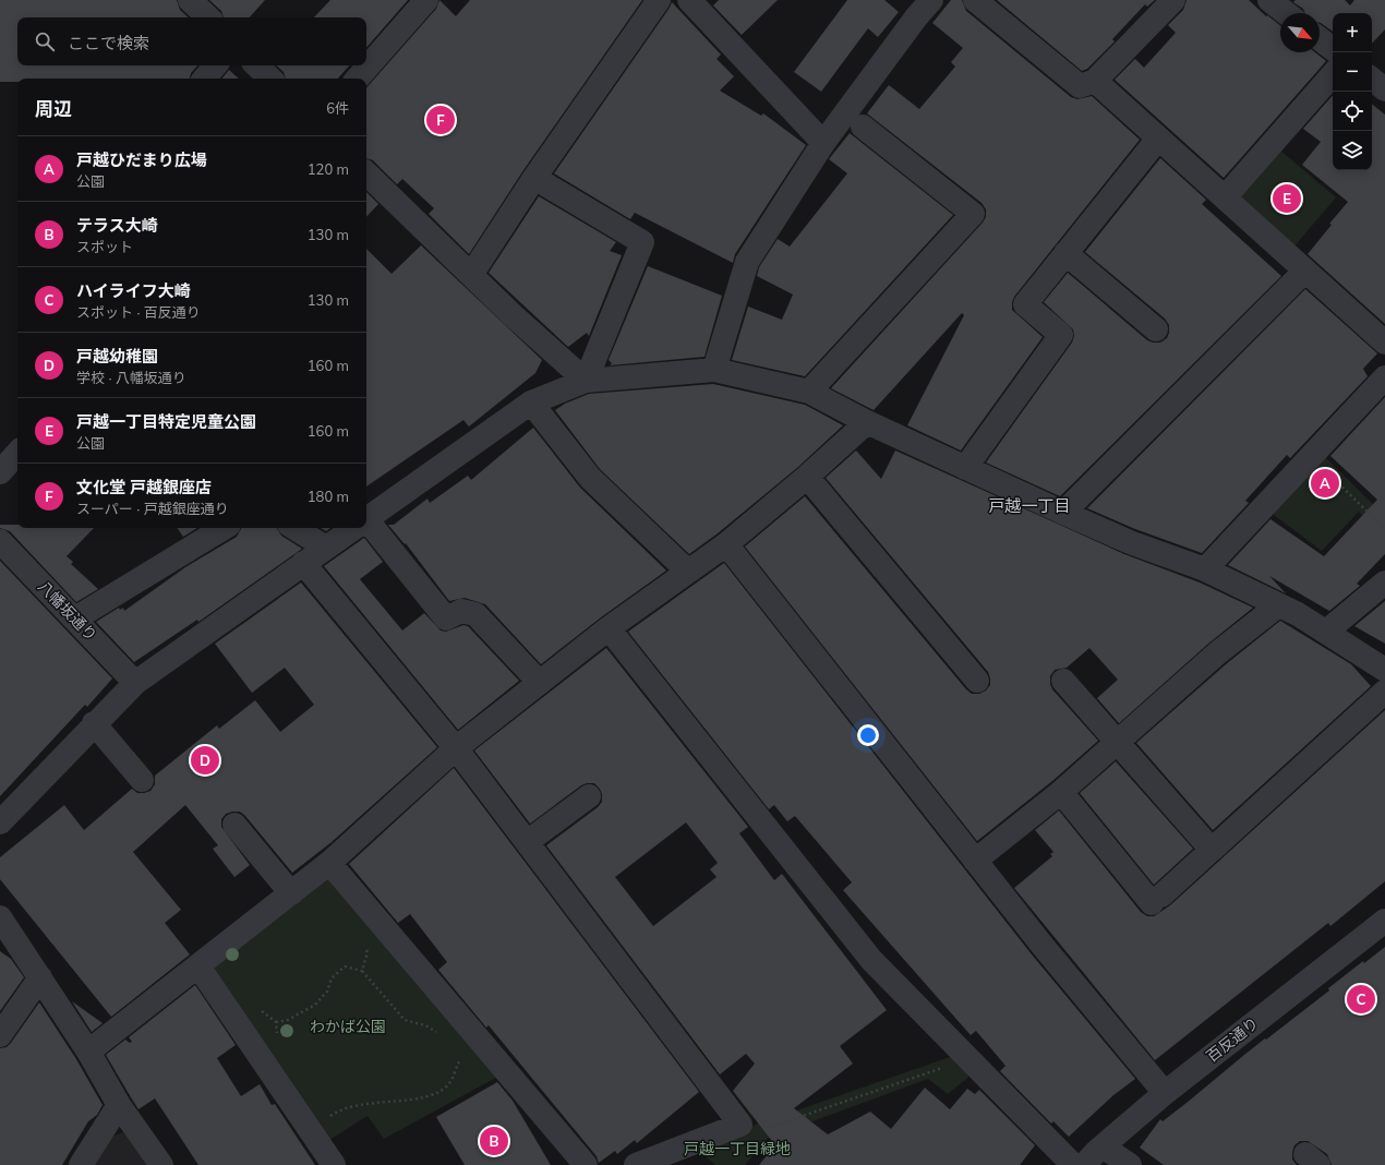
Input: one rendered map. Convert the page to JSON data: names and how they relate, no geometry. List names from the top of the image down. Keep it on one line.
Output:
{"streets":{"street":["八幡坂通り","百反通り"]},"districts":["戸越一丁目"],"parks":["わかば公園","戸越一丁目緑地"],"north":"bottom right","page":{"map_buttons":["+","−"],"search":"ここで検索","heading":["周辺","6件"],"pins":["F","E","A","D","C","B"],"list":[{"mark":"A","name":"戸越ひだまり広場","note":"公園","value":"120 m"},{"mark":"B","name":"テラス大崎","note":"スポット","value":"130 m"},{"mark":"C","name":"ハイライフ大崎","note":"スポット · 百反通り","value":"130 m"},{"mark":"D","name":"戸越幼稚園","note":"学校 · 八幡坂通り","value":"160 m"},{"mark":"E","name":"戸越一丁目特定児童公園","note":"公園","value":"160 m"},{"mark":"F","name":"文化堂 戸越銀座店","note":"スーパー · 戸越銀座通り","value":"180 m"}]}}
